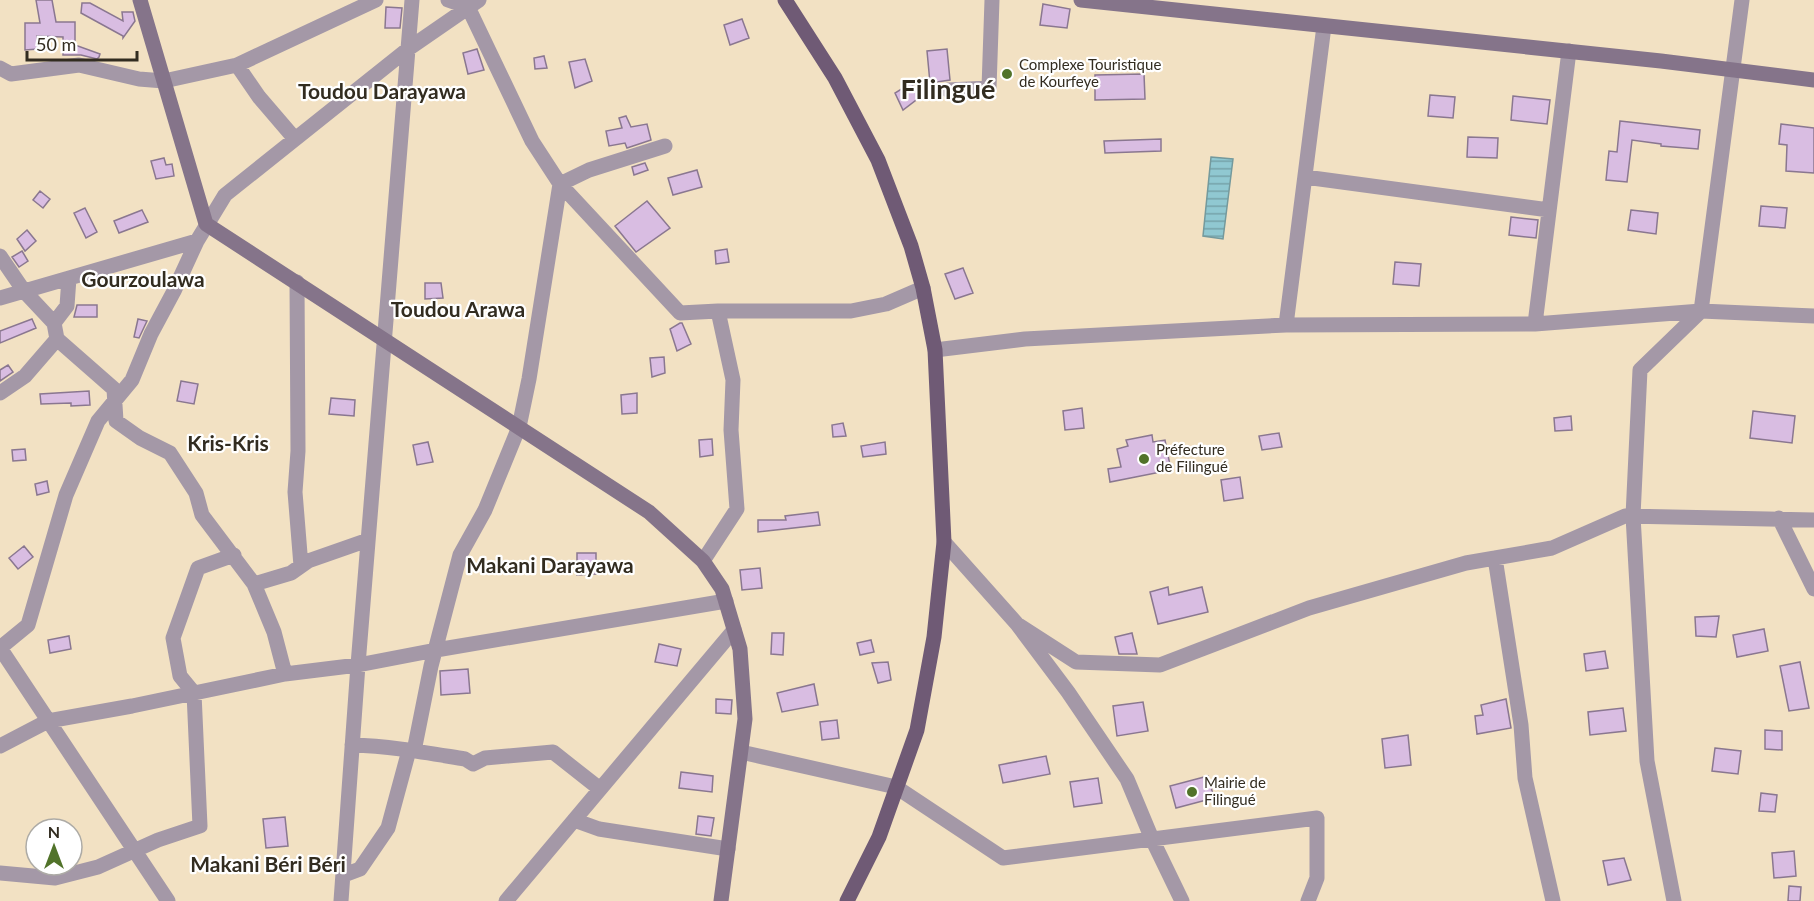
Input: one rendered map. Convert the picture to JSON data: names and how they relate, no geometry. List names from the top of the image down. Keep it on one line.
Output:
{"districts":["Filingué","Toudou Darayawa","Gourzoulawa","Toudou Arawa","Kris-Kris","Makani Darayawa","Makani Béri Béri"],"places":["Complexe Touristique de Kourfeye","Préfecture de Filingué","Mairie de Filingué"],"scale_bar":"50 m","north":"top"}
